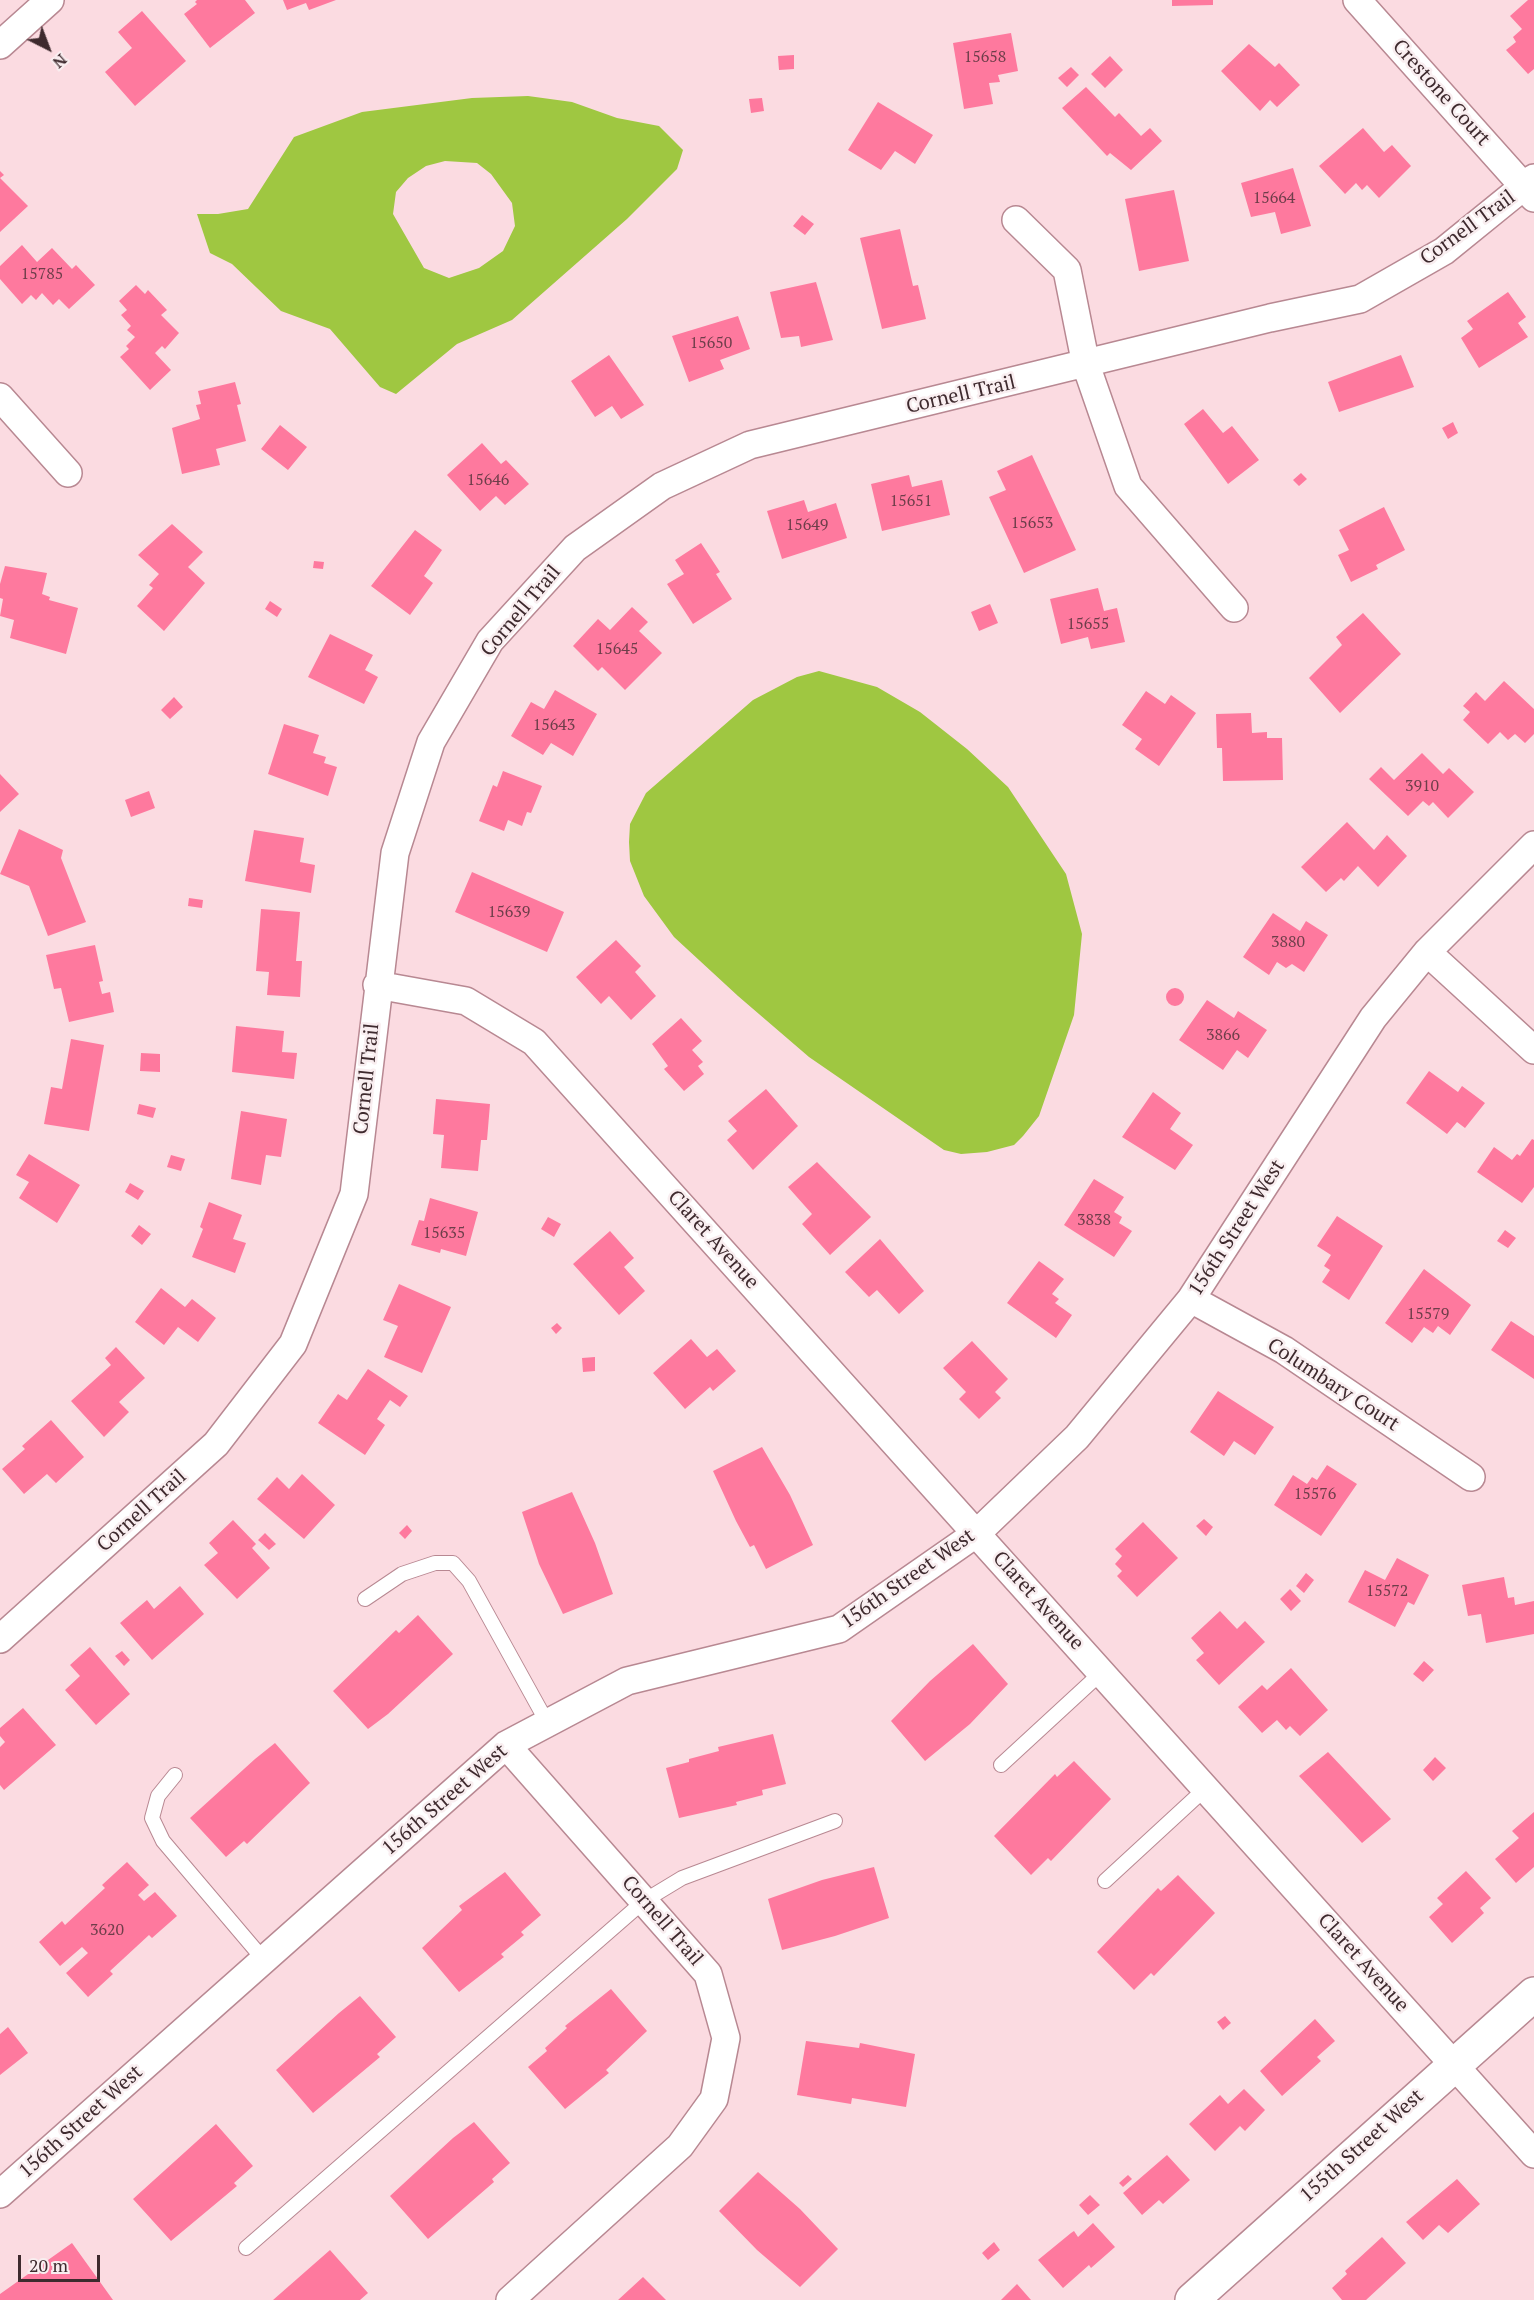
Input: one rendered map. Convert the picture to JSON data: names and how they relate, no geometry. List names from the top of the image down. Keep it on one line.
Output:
{"streets":{"street":["Crestone Court","Cornell Trail","156th Street West","Claret Avenue","Columbary Court","155th Street West"]},"crossings":[["Crestone Court","Cornell Trail"],["Cornell Trail","156th Street West"],["Cornell Trail","Claret Avenue"],["156th Street West","Claret Avenue"],["156th Street West","Columbary Court"],["Claret Avenue","155th Street West"]],"house_numbers":["15658","15664","15785","15650","15646","15651","15653","15649","15655","15645","15643","3910","15639","3880","3866","3838","15635","15579","15576","15572","3620"],"scale_bar":"20 m","north":"bottom right"}
